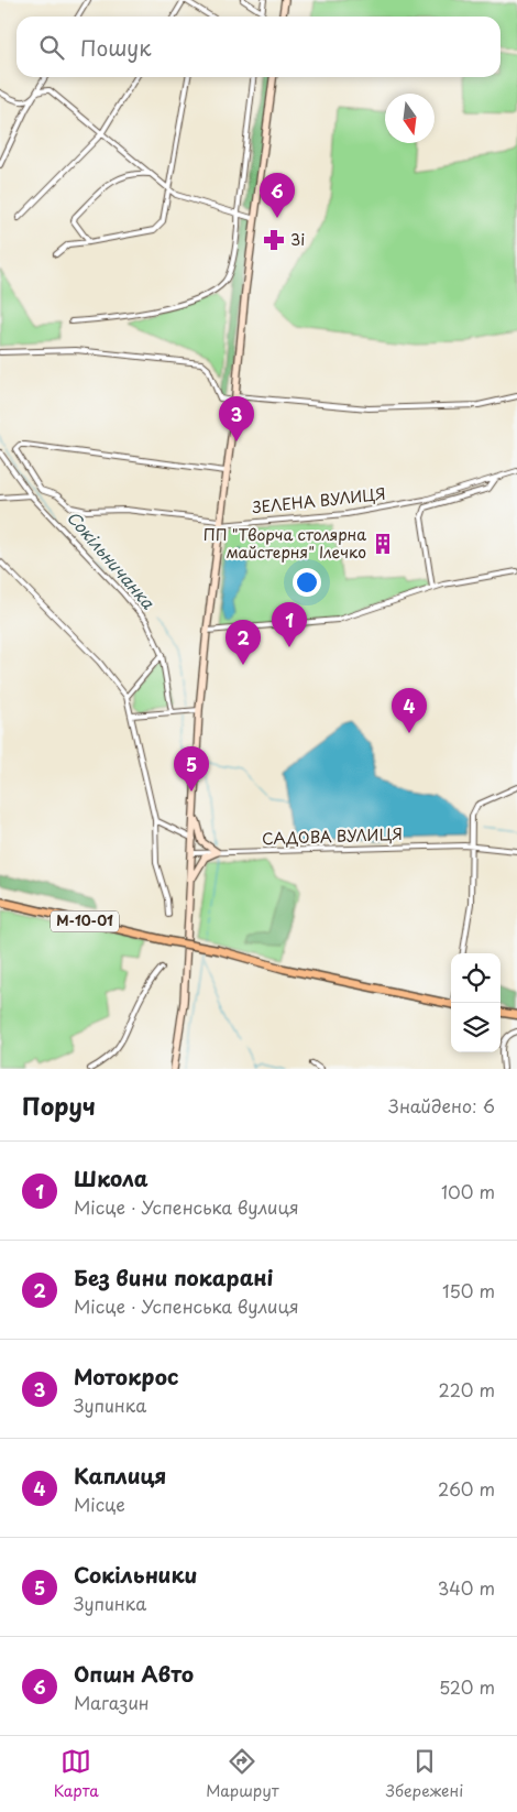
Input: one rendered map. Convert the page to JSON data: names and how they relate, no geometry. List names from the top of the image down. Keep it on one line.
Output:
{"streets":{"highway":["М-10-01"],"street":["ЗЕЛЕНА ВУЛИЦЯ","САДОВА ВУЛИЦЯ"]},"water":["Сокільничанка"],"places":{"pharmacy":["3і"],"building":["ПП \"Творча столярна майстерня\" Ілечко"]},"north":"bottom","page":{"search":"Пошук","pins":["6","3","1","2","4","5"],"heading":["Поруч","Знайдено: 6"],"list":[{"mark":"1","name":"Школа","note":"Місце · Успенська вулиця","value":"100 m"},{"mark":"2","name":"Без вини покарані","note":"Місце · Успенська вулиця","value":"150 m"},{"mark":"3","name":"Мотокрос","note":"Зупинка","value":"220 m"},{"mark":"4","name":"Каплиця","note":"Місце","value":"260 m"},{"mark":"5","name":"Сокільники","note":"Зупинка","value":"340 m"},{"mark":"6","name":"Опшн Авто","note":"Магазин","value":"520 m"}],"nav":["Карта","Маршрут","Збережені"]}}
